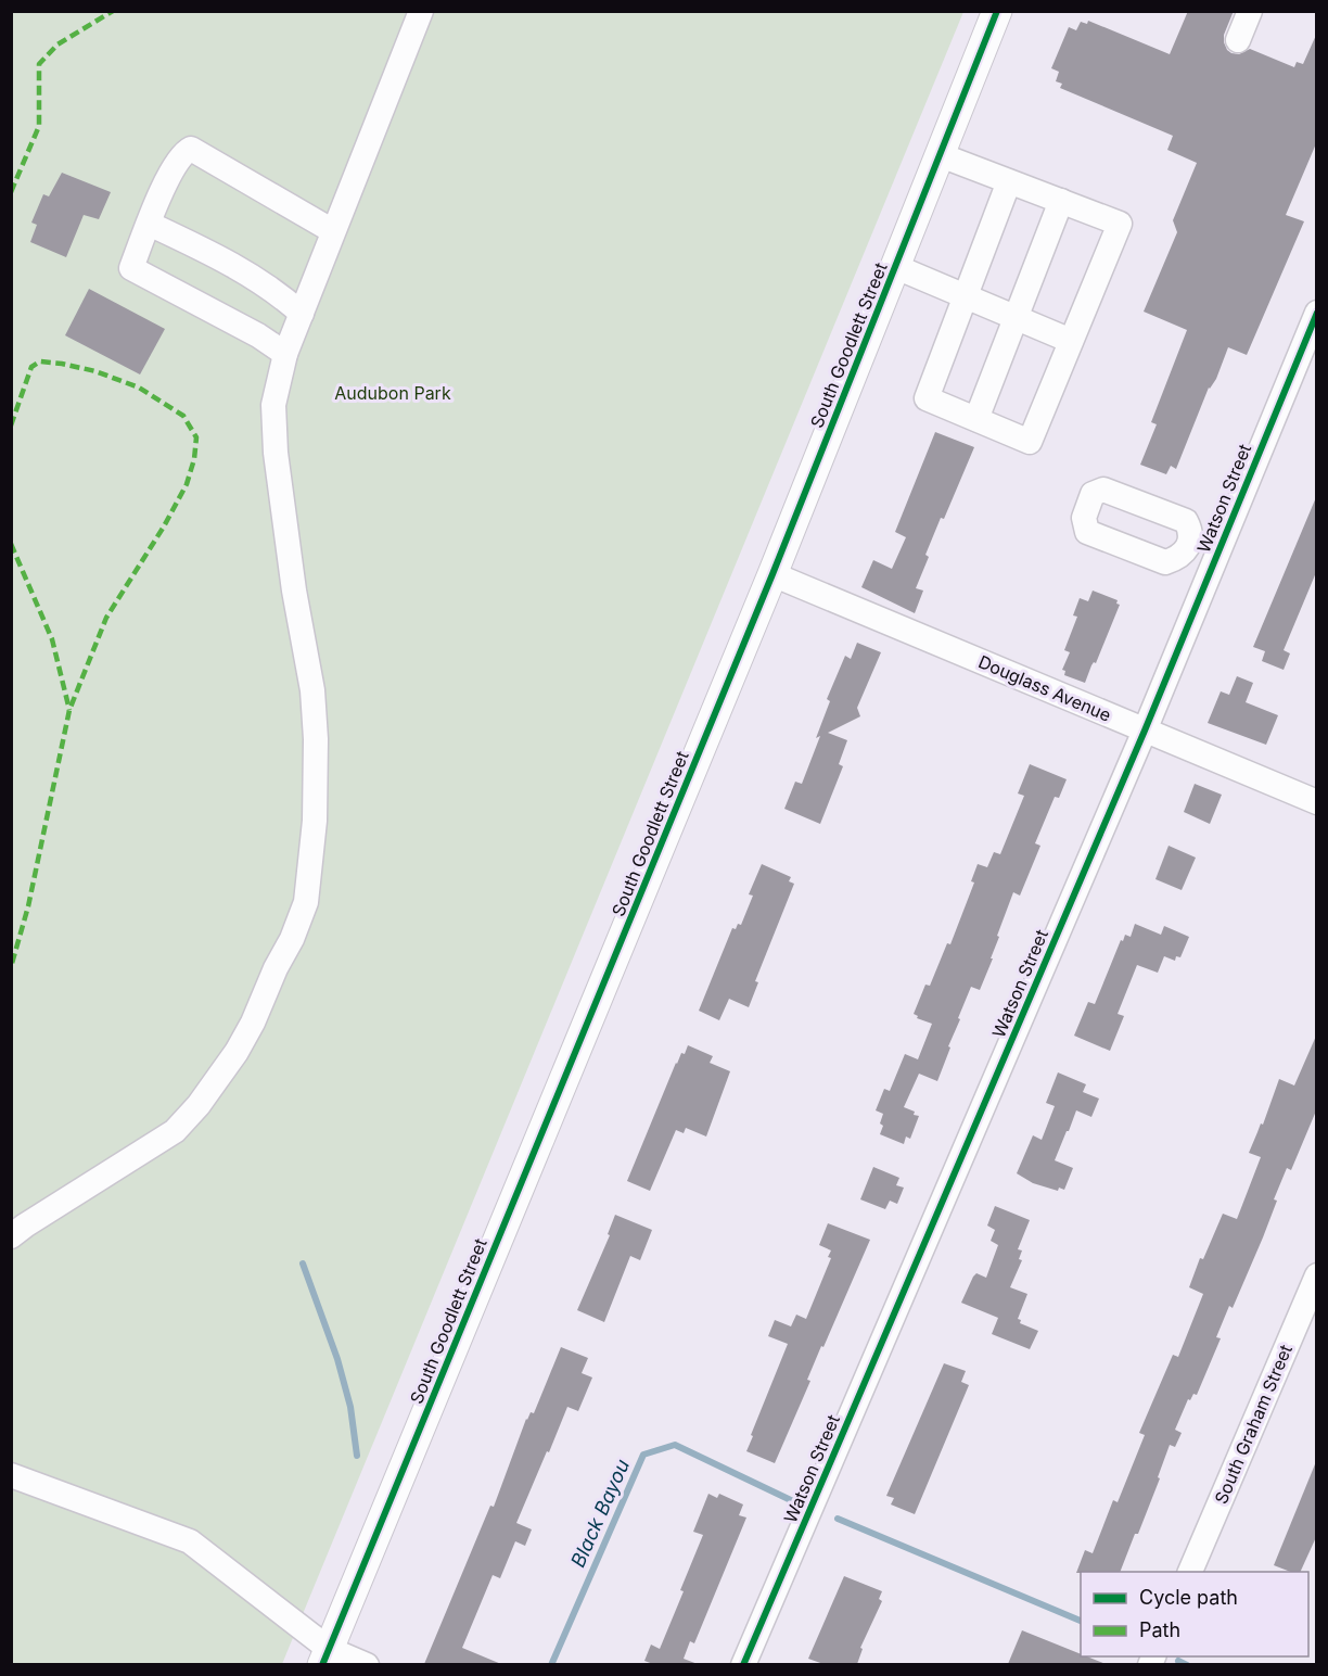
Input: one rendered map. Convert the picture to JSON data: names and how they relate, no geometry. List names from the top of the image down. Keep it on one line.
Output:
{"streets":{"main road":["South Goodlett Street"],"street":["Watson Street","Douglass Avenue","South Graham Street"]},"crossings":[["South Goodlett Street","Douglass Avenue"],["Watson Street","Douglass Avenue"]],"water":["Black Bayou"],"parks":["Audubon Park"],"legend":["Cycle path","Path"]}
